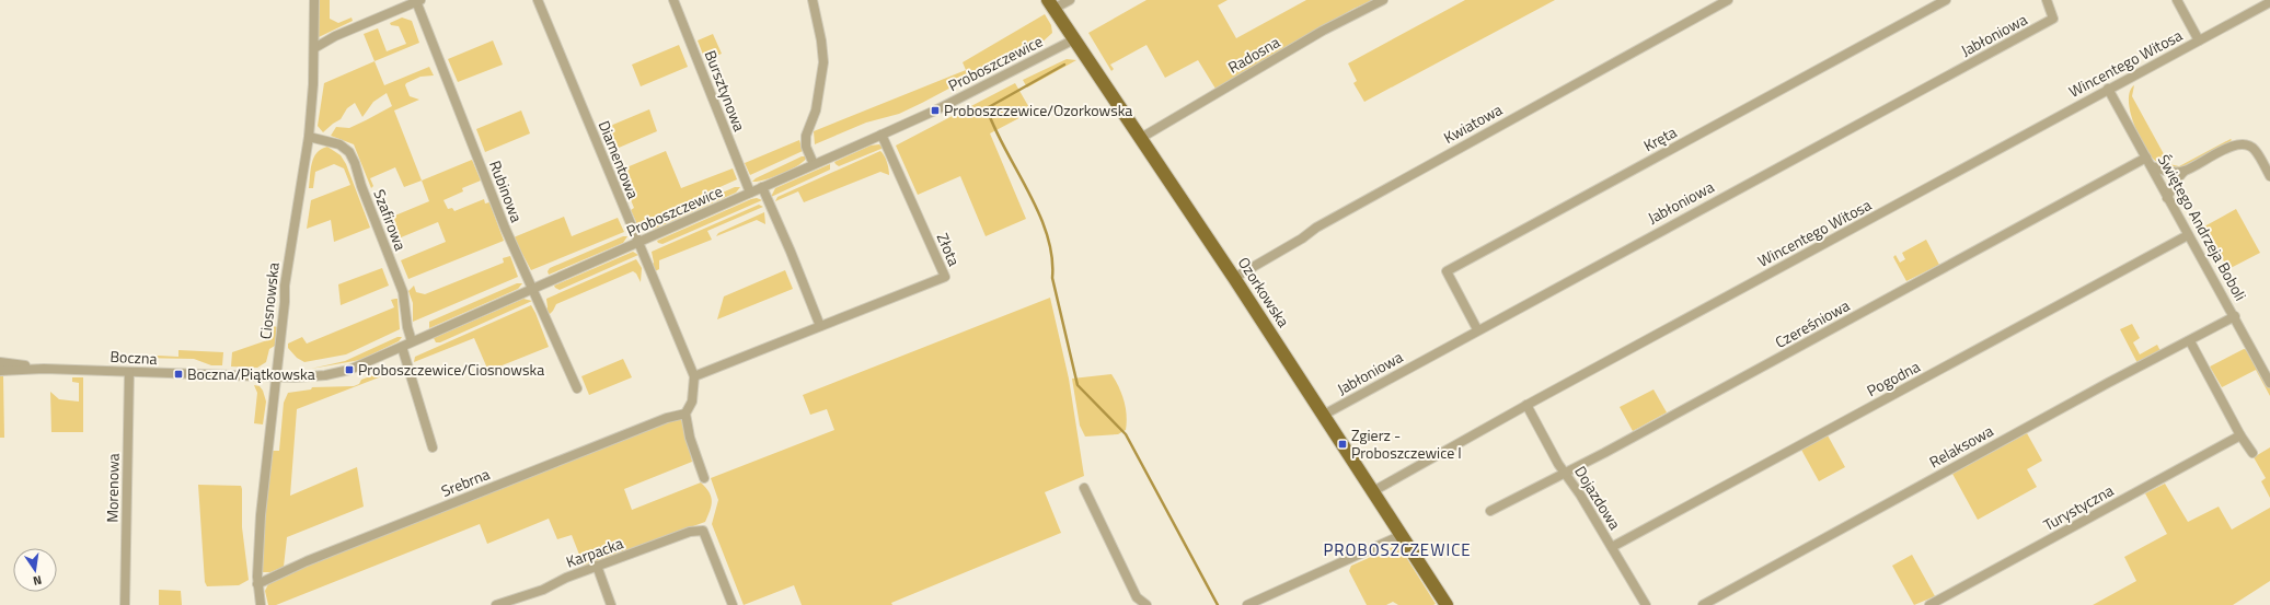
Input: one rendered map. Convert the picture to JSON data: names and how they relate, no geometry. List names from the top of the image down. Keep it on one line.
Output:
{"streets":{"main road":["Ozorkowska"],"street":["Jabłoniowa","Radosna","Proboszczewice","Wincentego Witosa","Bursztynowa","Kwiatowa","Kręta","Diamentowa","Rubinowa","Szafirowa","Świętego Andrzeja Boboli","Złota","Ciosnowska","Czereśniowa","Boczna","Pogodna","Relaksowa","Srebrna","Morenowa","Dojazdowa","Turystyczna","Karpacka"]},"crossings":[["Jabłoniowa","Kręta"],["Jabłoniowa","Ozorkowska"],["Radosna","Ozorkowska"],["Proboszczewice","Bursztynowa"],["Proboszczewice","Diamentowa"],["Proboszczewice","Rubinowa"],["Proboszczewice","Szafirowa"],["Proboszczewice","Złota"],["Proboszczewice","Ozorkowska"],["Proboszczewice","Ciosnowska"],["Proboszczewice","Boczna"],["Wincentego Witosa","Świętego Andrzeja Boboli"],["Wincentego Witosa","Ozorkowska"],["Wincentego Witosa","Dojazdowa"],["Kwiatowa","Ozorkowska"],["Diamentowa","Złota"],["Szafirowa","Ciosnowska"],["Świętego Andrzeja Boboli","Czereśniowa"],["Świętego Andrzeja Boboli","Pogodna"],["Świętego Andrzeja Boboli","Relaksowa"],["Ciosnowska","Boczna"],["Ciosnowska","Srebrna"],["Czereśniowa","Dojazdowa"],["Boczna","Morenowa"],["Pogodna","Dojazdowa"]],"districts":["PROBOSZCZEWICE"],"places":{"transit":["Proboszczewice/Ozorkowska","Proboszczewice/Ciosnowska","Boczna/Piątkowska","Zgierz - Proboszczewice I"]},"north":"bottom"}
